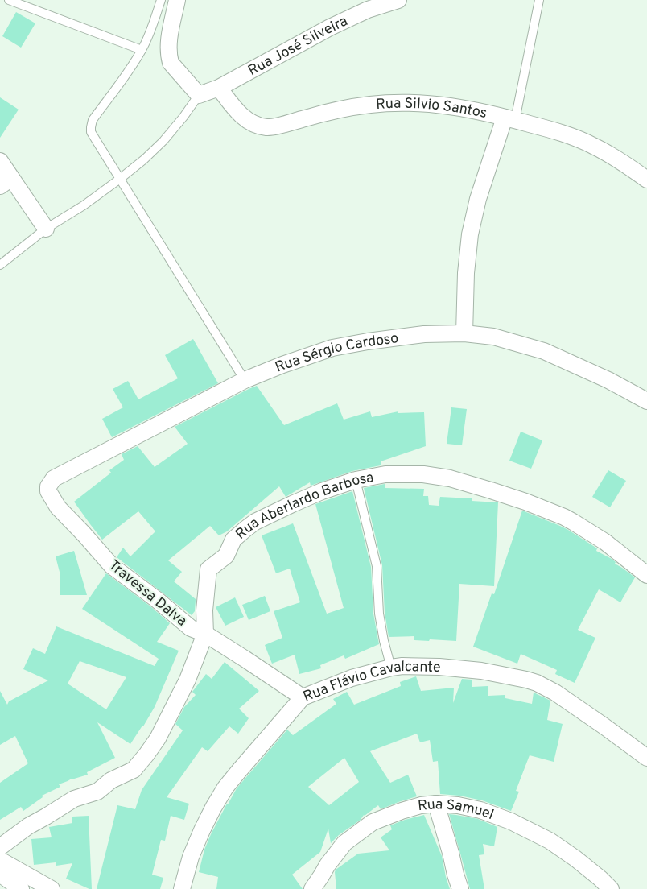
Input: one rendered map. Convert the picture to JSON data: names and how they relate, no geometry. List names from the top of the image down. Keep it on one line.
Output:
{"streets":{"street":["Rua José Silveira","Rua Silvio Santos","Rua Sérgio Cardoso","Rua Aberlardo Barbosa","Travessa Dalva","Rua Flávio Cavalcante","Rua Samuel"]},"crossings":[["Rua José Silveira","Rua Silvio Santos"],["Rua Sérgio Cardoso","Travessa Dalva"],["Rua Aberlardo Barbosa","Travessa Dalva"],["Travessa Dalva","Rua Flávio Cavalcante"]]}
